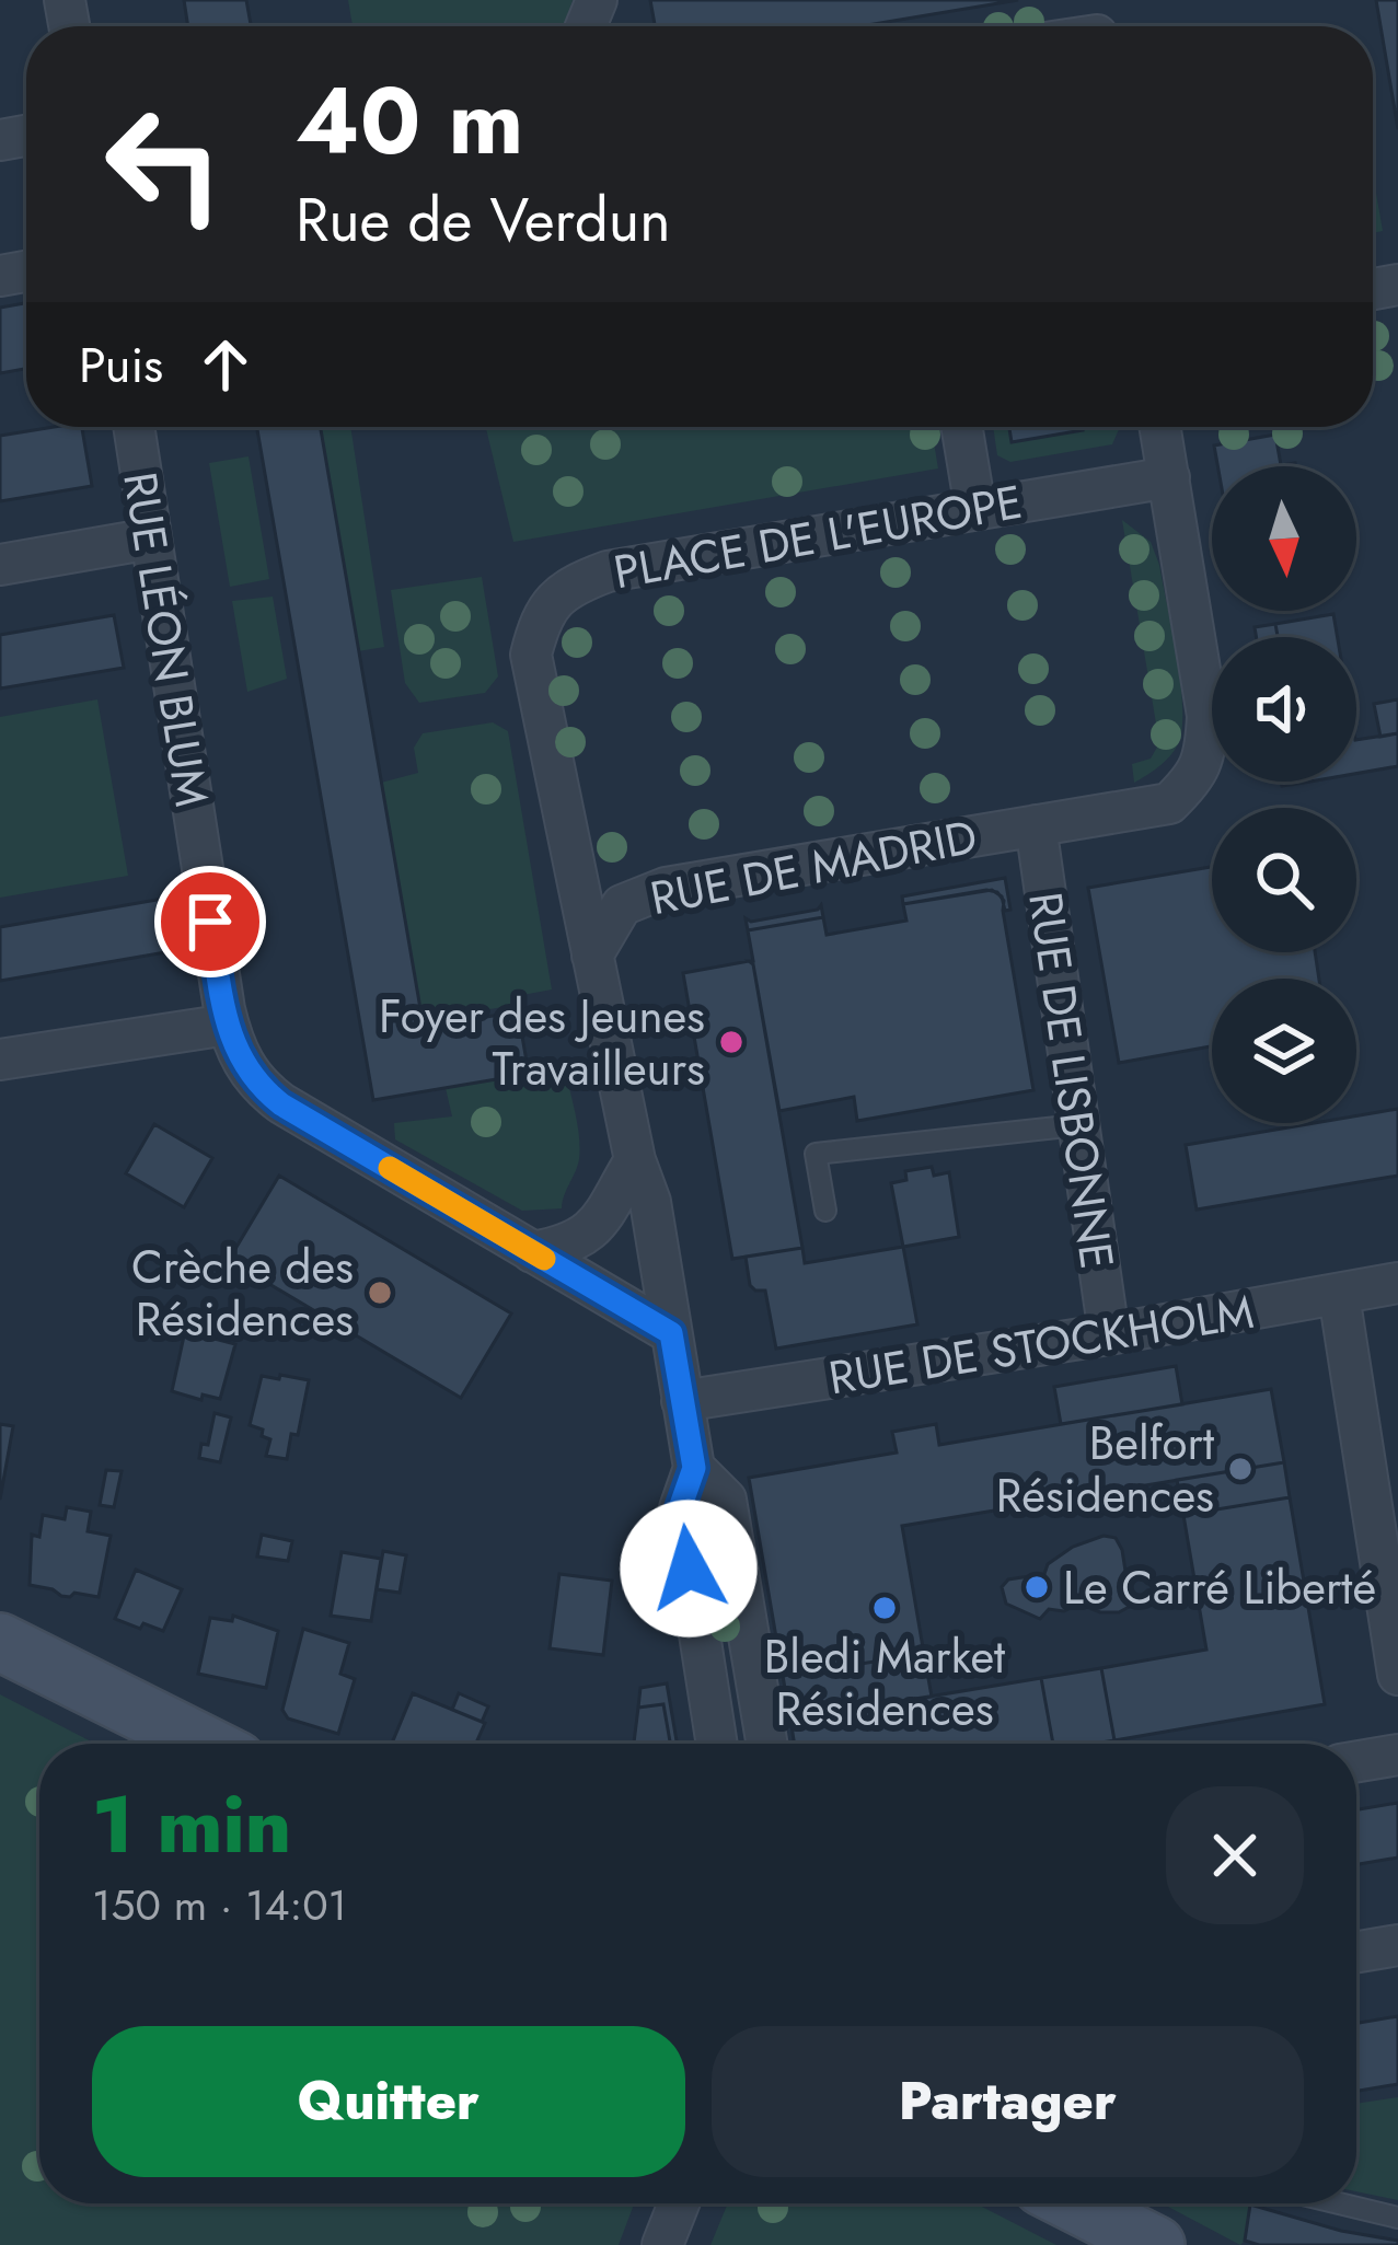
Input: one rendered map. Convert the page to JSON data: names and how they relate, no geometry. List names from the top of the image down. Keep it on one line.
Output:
{"streets":{"street":["PLACE DE L'EUROPE","RUE LÉON BLUM","RUE DE MADRID","RUE DE LISBONNE","RUE DE STOCKHOLM"]},"crossings":[["PLACE DE L'EUROPE","RUE DE MADRID"],["RUE DE MADRID","RUE DE LISBONNE"],["RUE DE LISBONNE","RUE DE STOCKHOLM"]],"places":["Foyer des Jeunes Travailleurs","Crèche des Résidences","Belfort Résidences","Le Carré Liberté","Bledi Market Résidences"],"north":"bottom","page":{"turn":["40 m","Rue de Verdun"],"then":"Puis","heading":["1 min","150 m · 14:01"],"buttons":["Quitter","Partager"]}}
